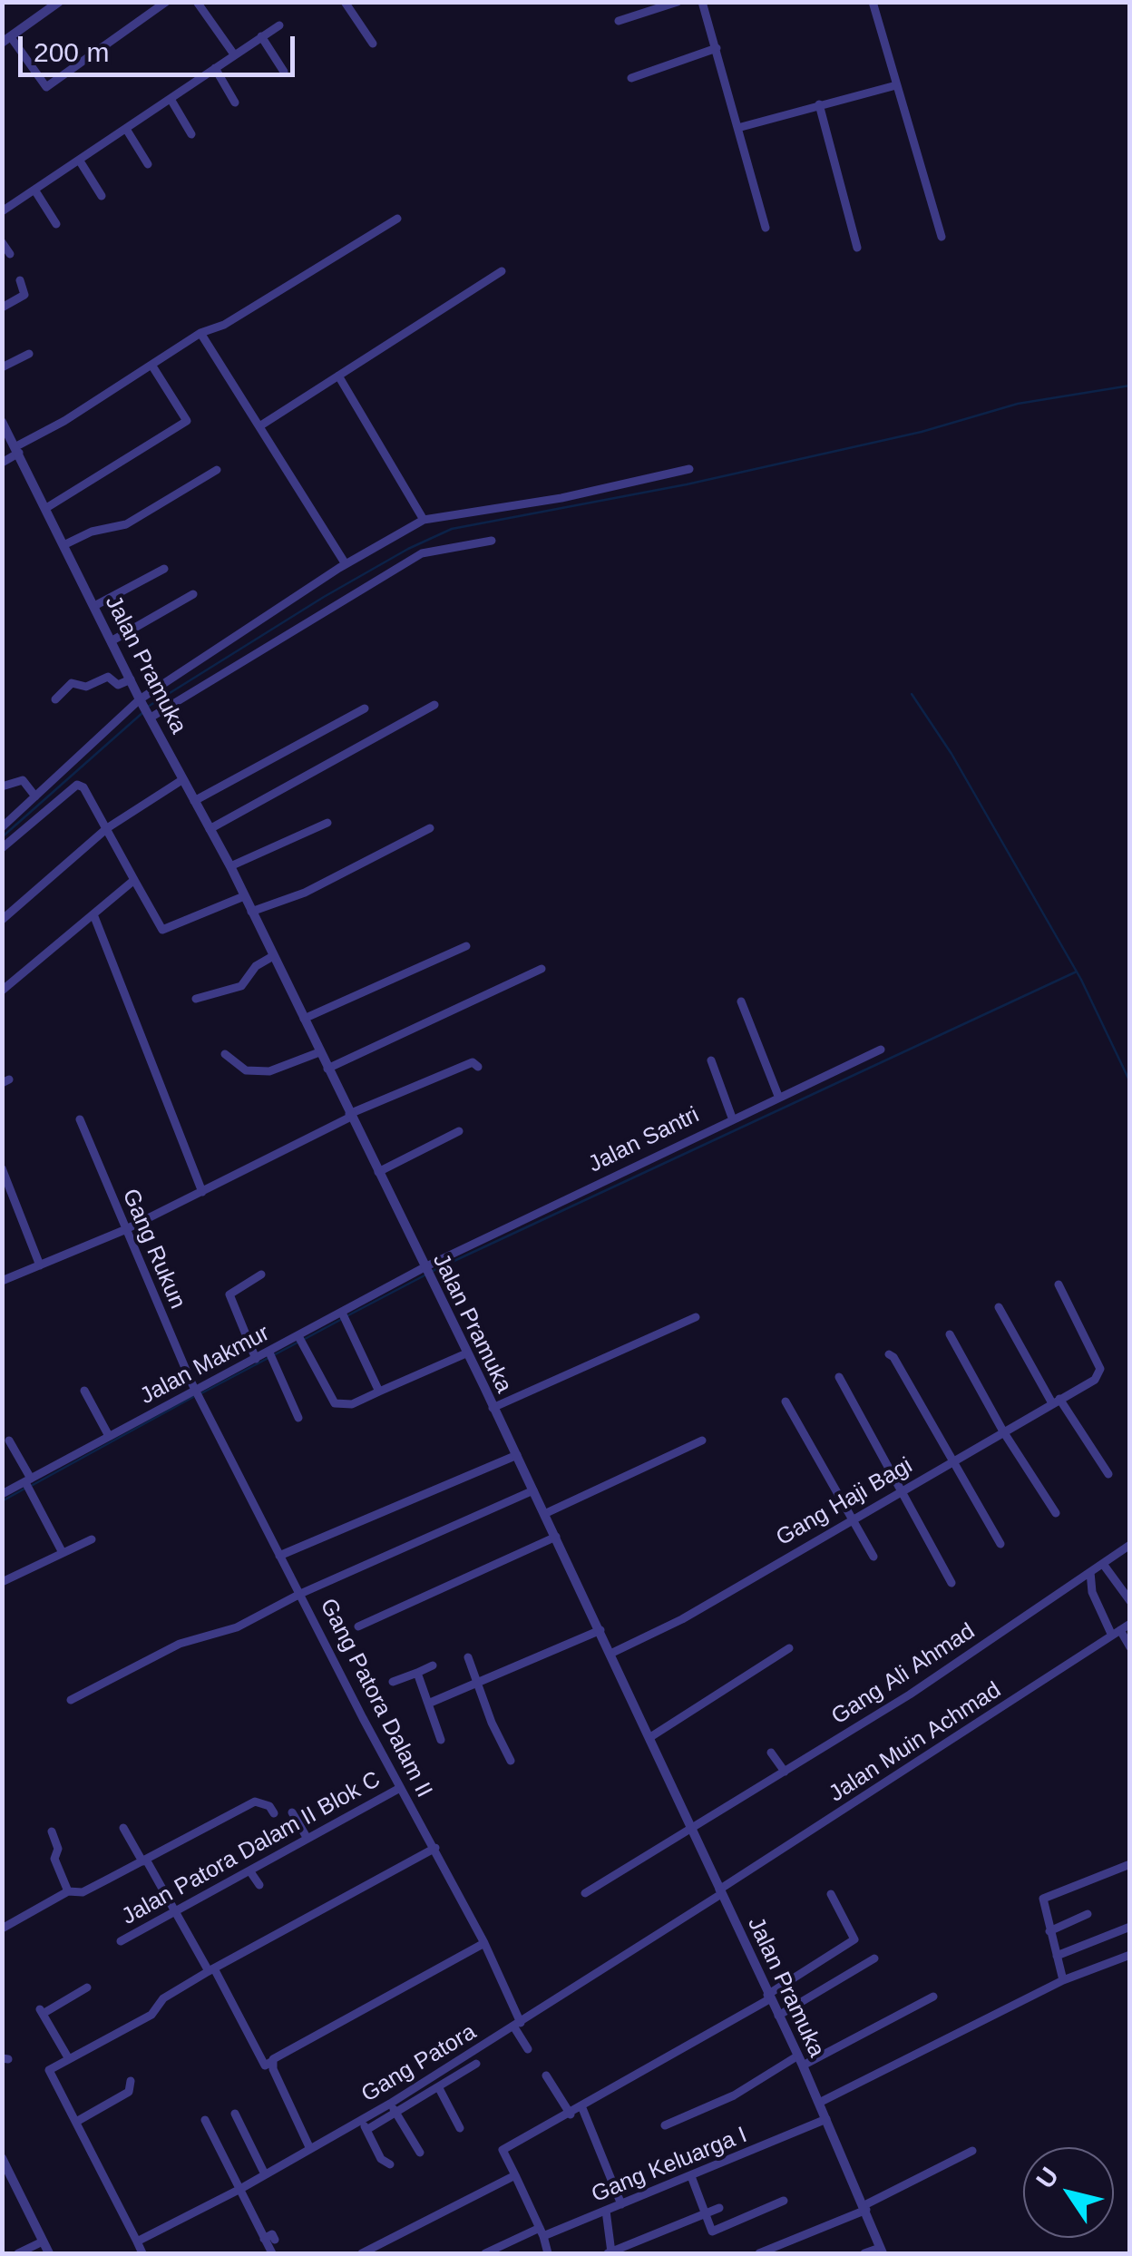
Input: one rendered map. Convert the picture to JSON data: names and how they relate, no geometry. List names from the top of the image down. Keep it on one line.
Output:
{"streets":{"street":["Jalan Pramuka","Jalan Santri","Gang Rukun","Jalan Makmur","Gang Haji Bagi","Gang Ali Ahmad","Gang Patora Dalam II","Jalan Muin Achmad","Jalan Patora Dalam II Blok C","Gang Patora","Gang Keluarga I"]},"crossings":[["Jalan Pramuka","Jalan Santri"],["Jalan Pramuka","Jalan Makmur"],["Jalan Pramuka","Gang Haji Bagi"],["Jalan Pramuka","Gang Ali Ahmad"],["Jalan Pramuka","Jalan Muin Achmad"],["Jalan Pramuka","Gang Patora"],["Jalan Pramuka","Gang Keluarga I"],["Jalan Santri","Jalan Makmur"],["Gang Rukun","Jalan Makmur"],["Gang Rukun","Gang Patora Dalam II"],["Jalan Makmur","Gang Patora Dalam II"],["Gang Patora Dalam II","Jalan Patora Dalam II Blok C"],["Gang Patora Dalam II","Gang Patora"],["Jalan Muin Achmad","Gang Patora"]],"scale_bar":"200 m","north":"top left"}
